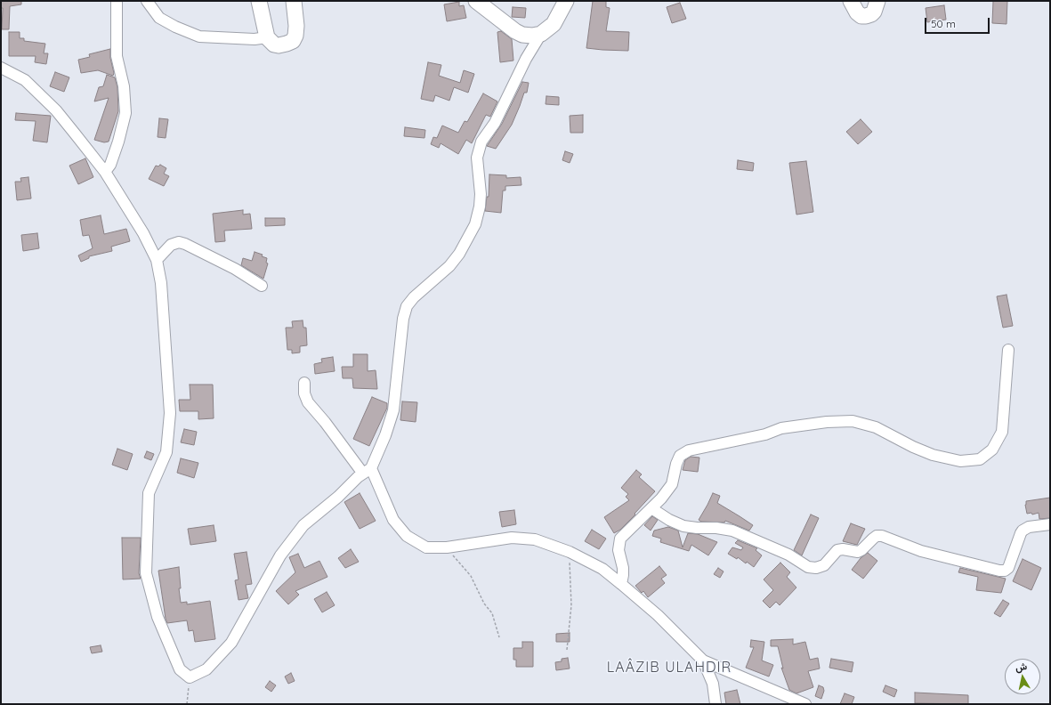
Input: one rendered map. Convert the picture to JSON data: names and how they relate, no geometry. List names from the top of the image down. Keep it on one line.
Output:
{"districts":["LAÂZIB ULAHDIR"],"scale_bar":"50 m","north":"top"}
